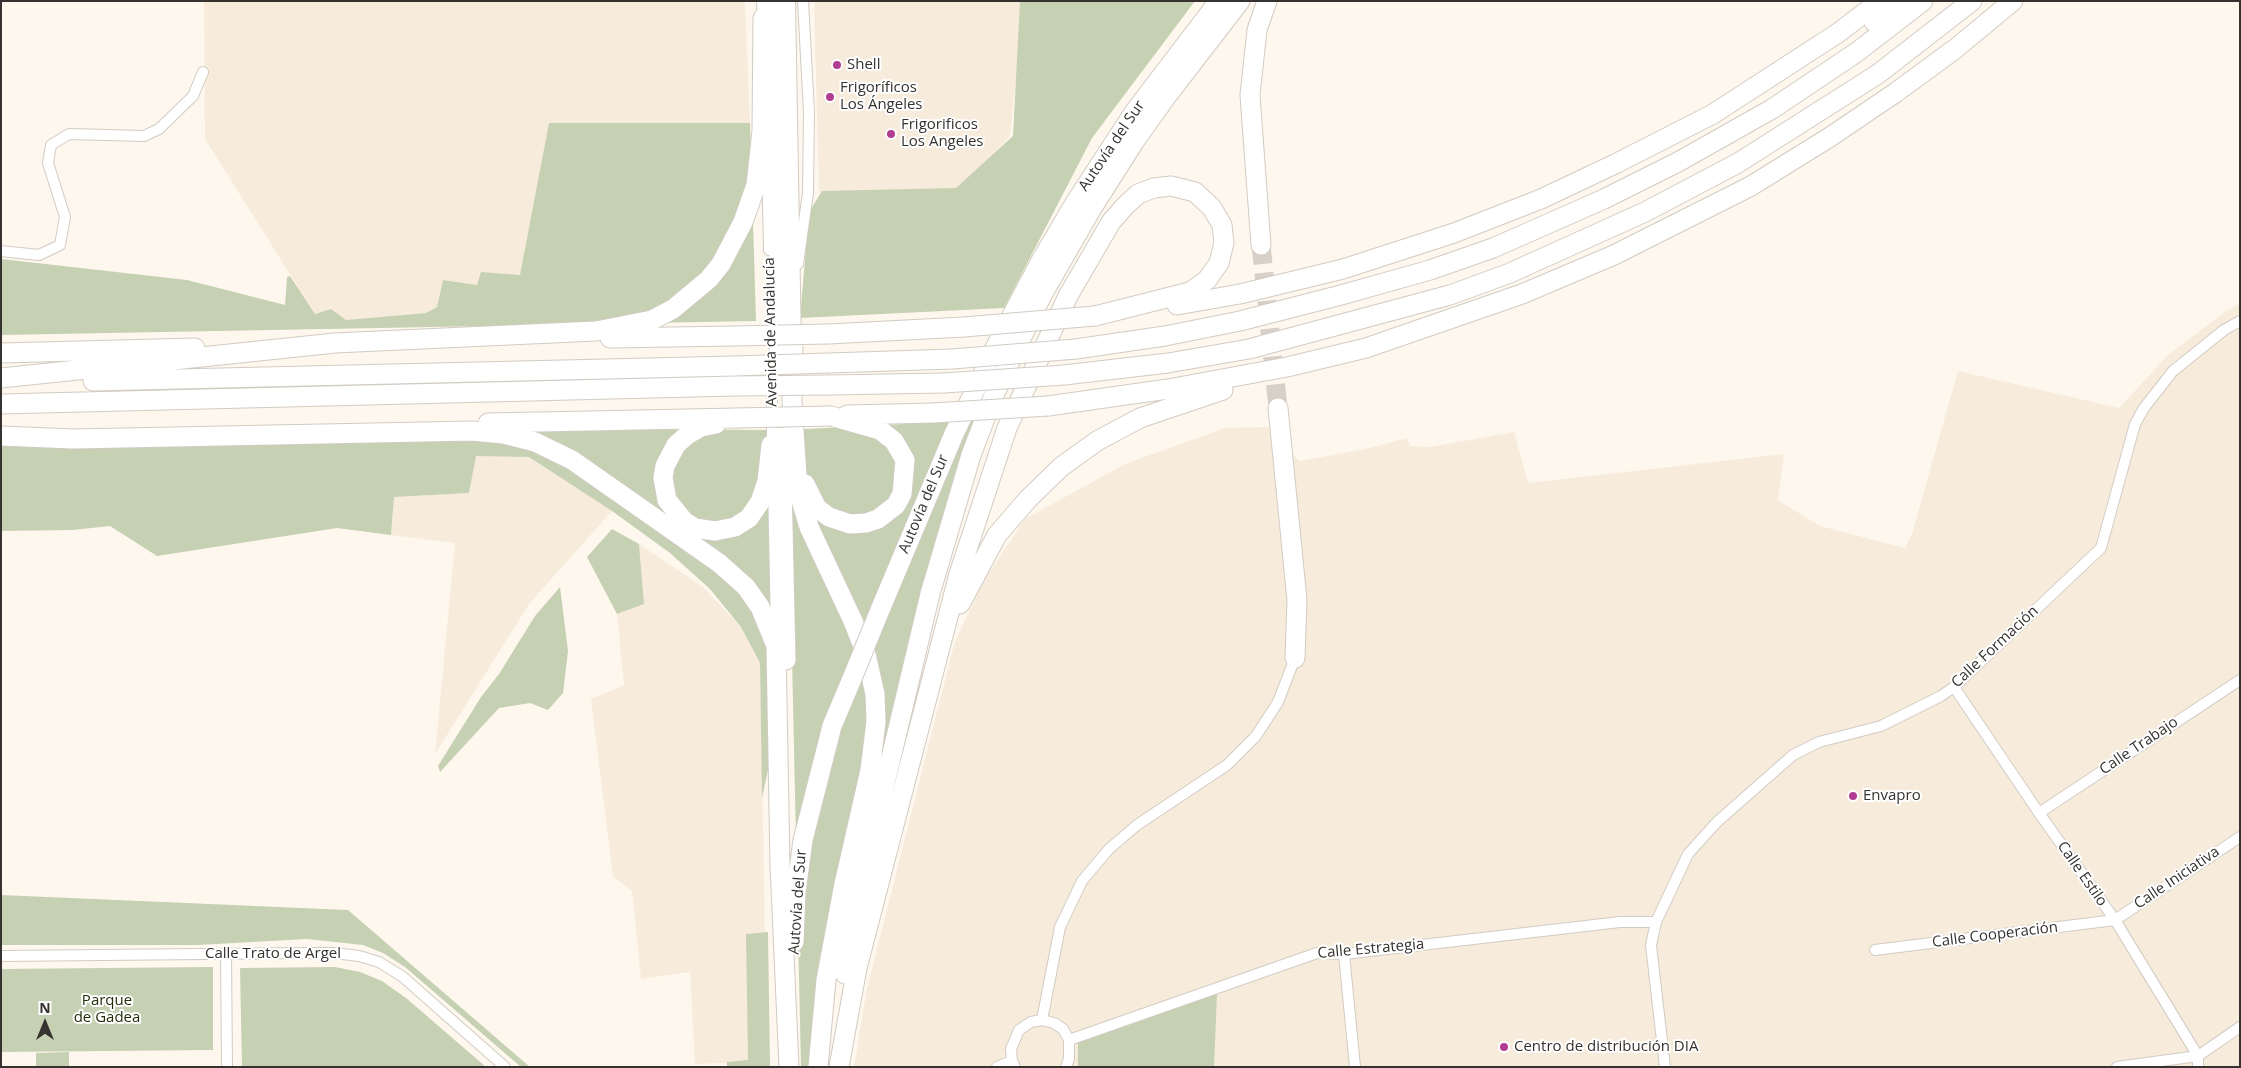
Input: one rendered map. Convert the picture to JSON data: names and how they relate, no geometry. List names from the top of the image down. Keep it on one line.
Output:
{"streets":{"highway":["Autovía del Sur"],"main road":["Avenida de Andalucía"],"street":["Calle Formación","Calle Trabajo","Calle Estilo","Calle Iniciativa","Calle Cooperación","Calle Estrategia","Calle Trato de Argel"]},"crossings":[["Calle Formación","Calle Estilo"],["Calle Formación","Calle Estrategia"],["Calle Trabajo","Calle Estilo"],["Calle Estilo","Calle Iniciativa"],["Calle Estilo","Calle Cooperación"],["Calle Iniciativa","Calle Cooperación"]],"parks":["Parque de Gadea"],"places":["Shell","Frigoríficos Los Ángeles","Frigorificos Los Angeles","Envapro","Centro de distribución DIA"],"north":"top"}
